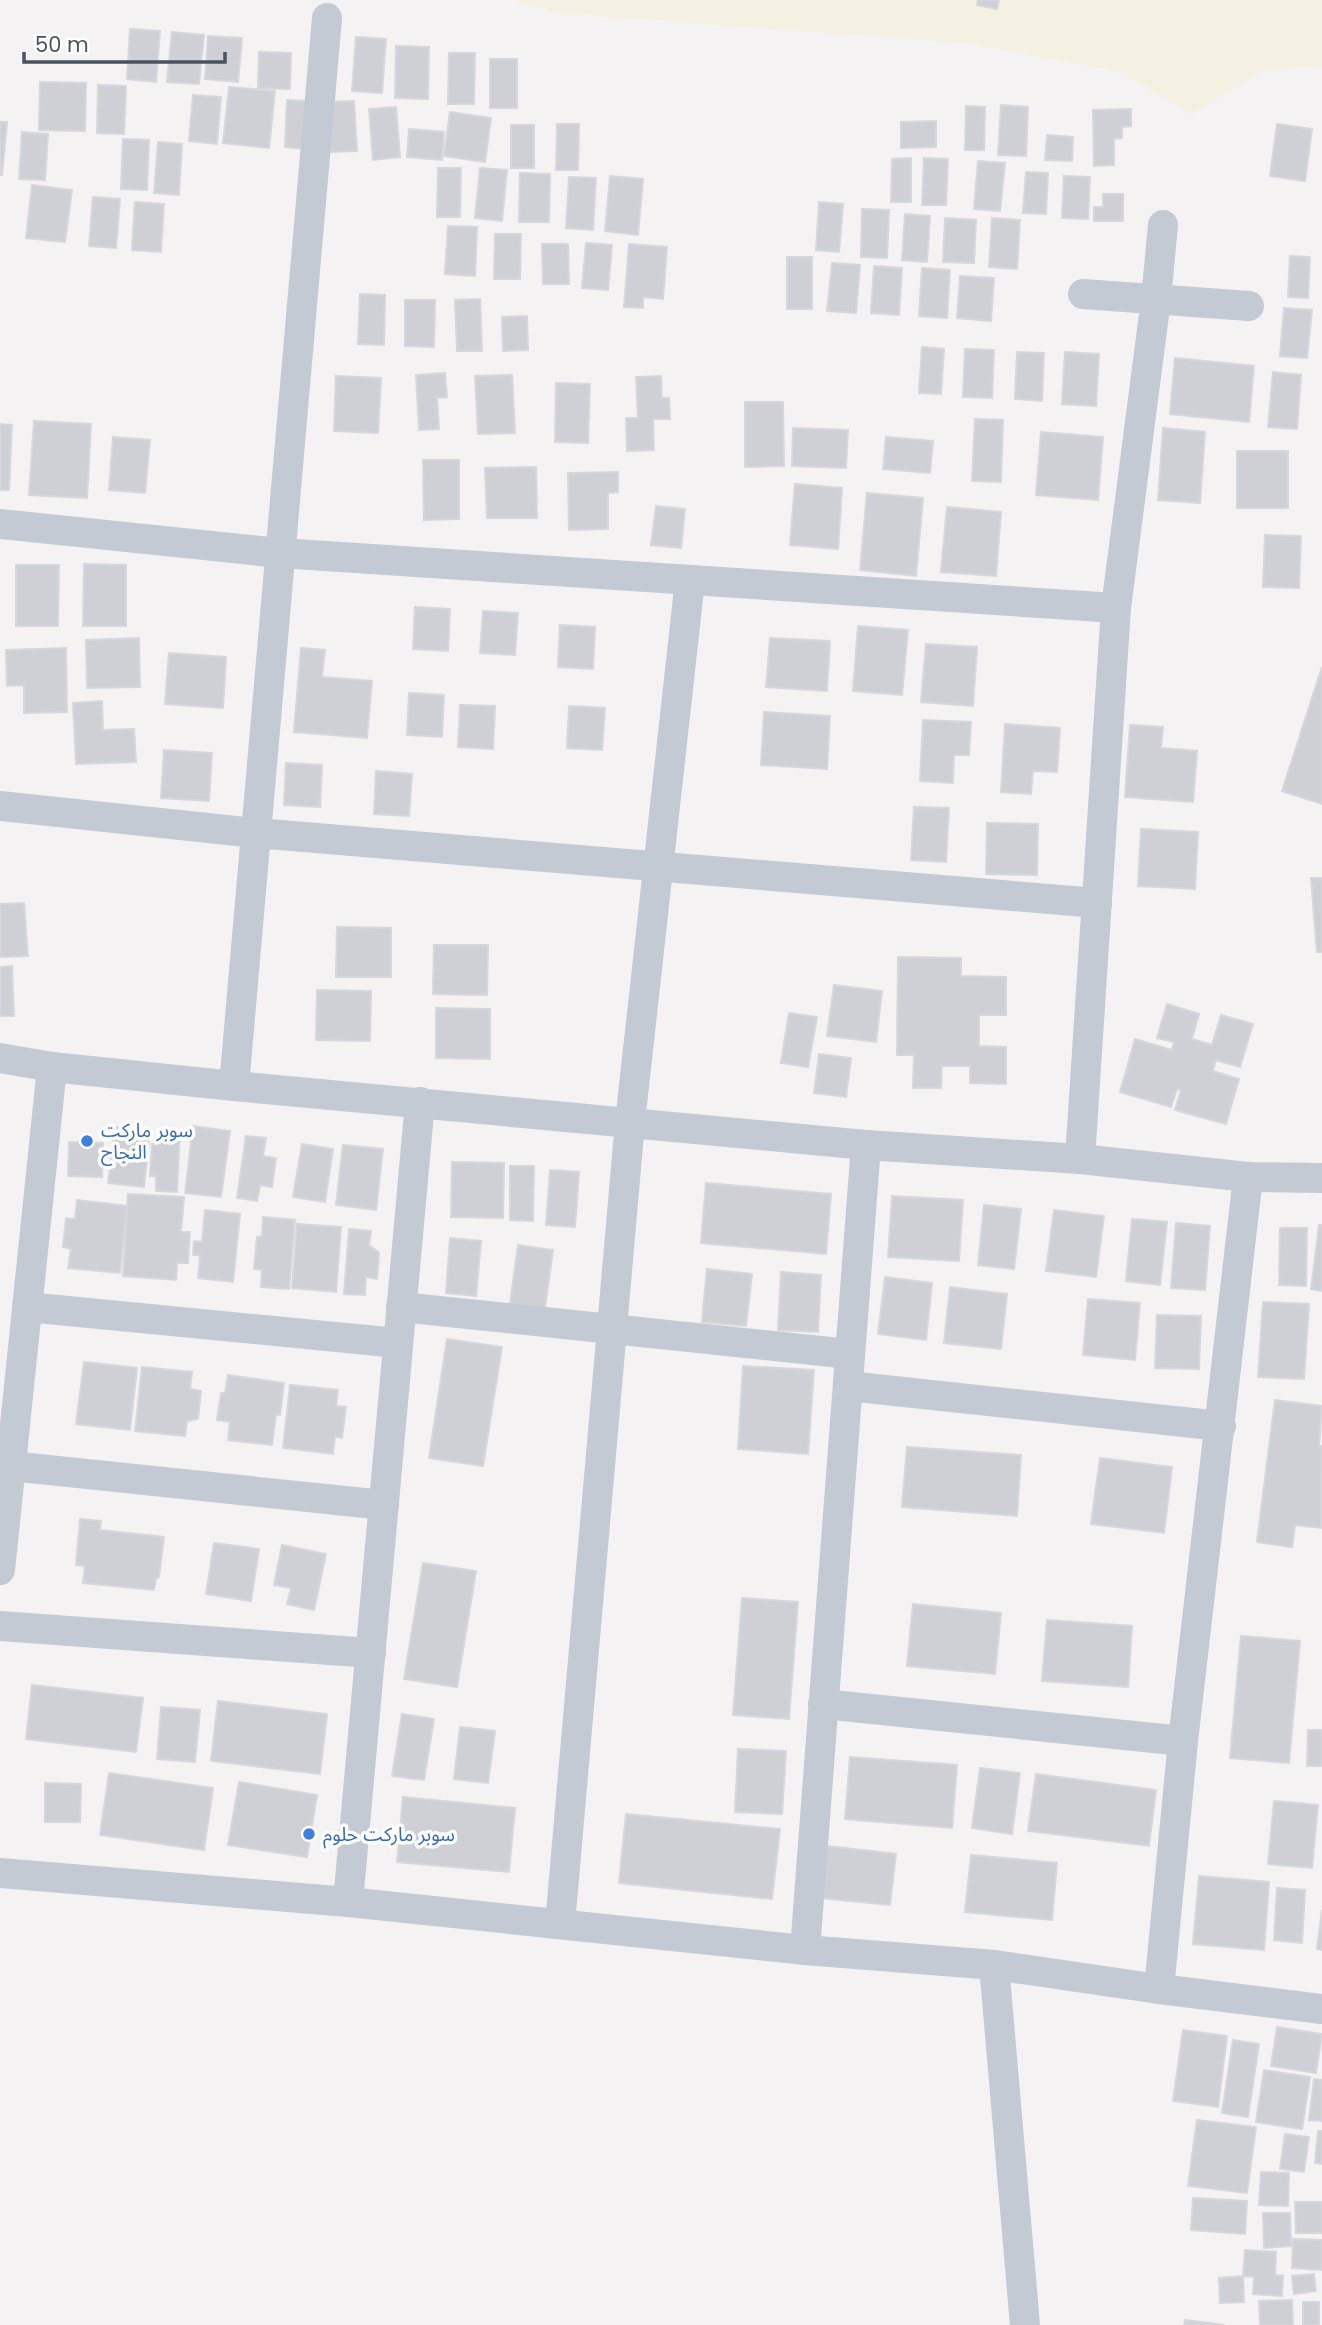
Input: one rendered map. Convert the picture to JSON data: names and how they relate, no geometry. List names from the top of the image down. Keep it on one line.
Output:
{"places":["سوبر ماركت النجاح","سوبر ماركت حلوم"],"scale_bar":"50 m"}
